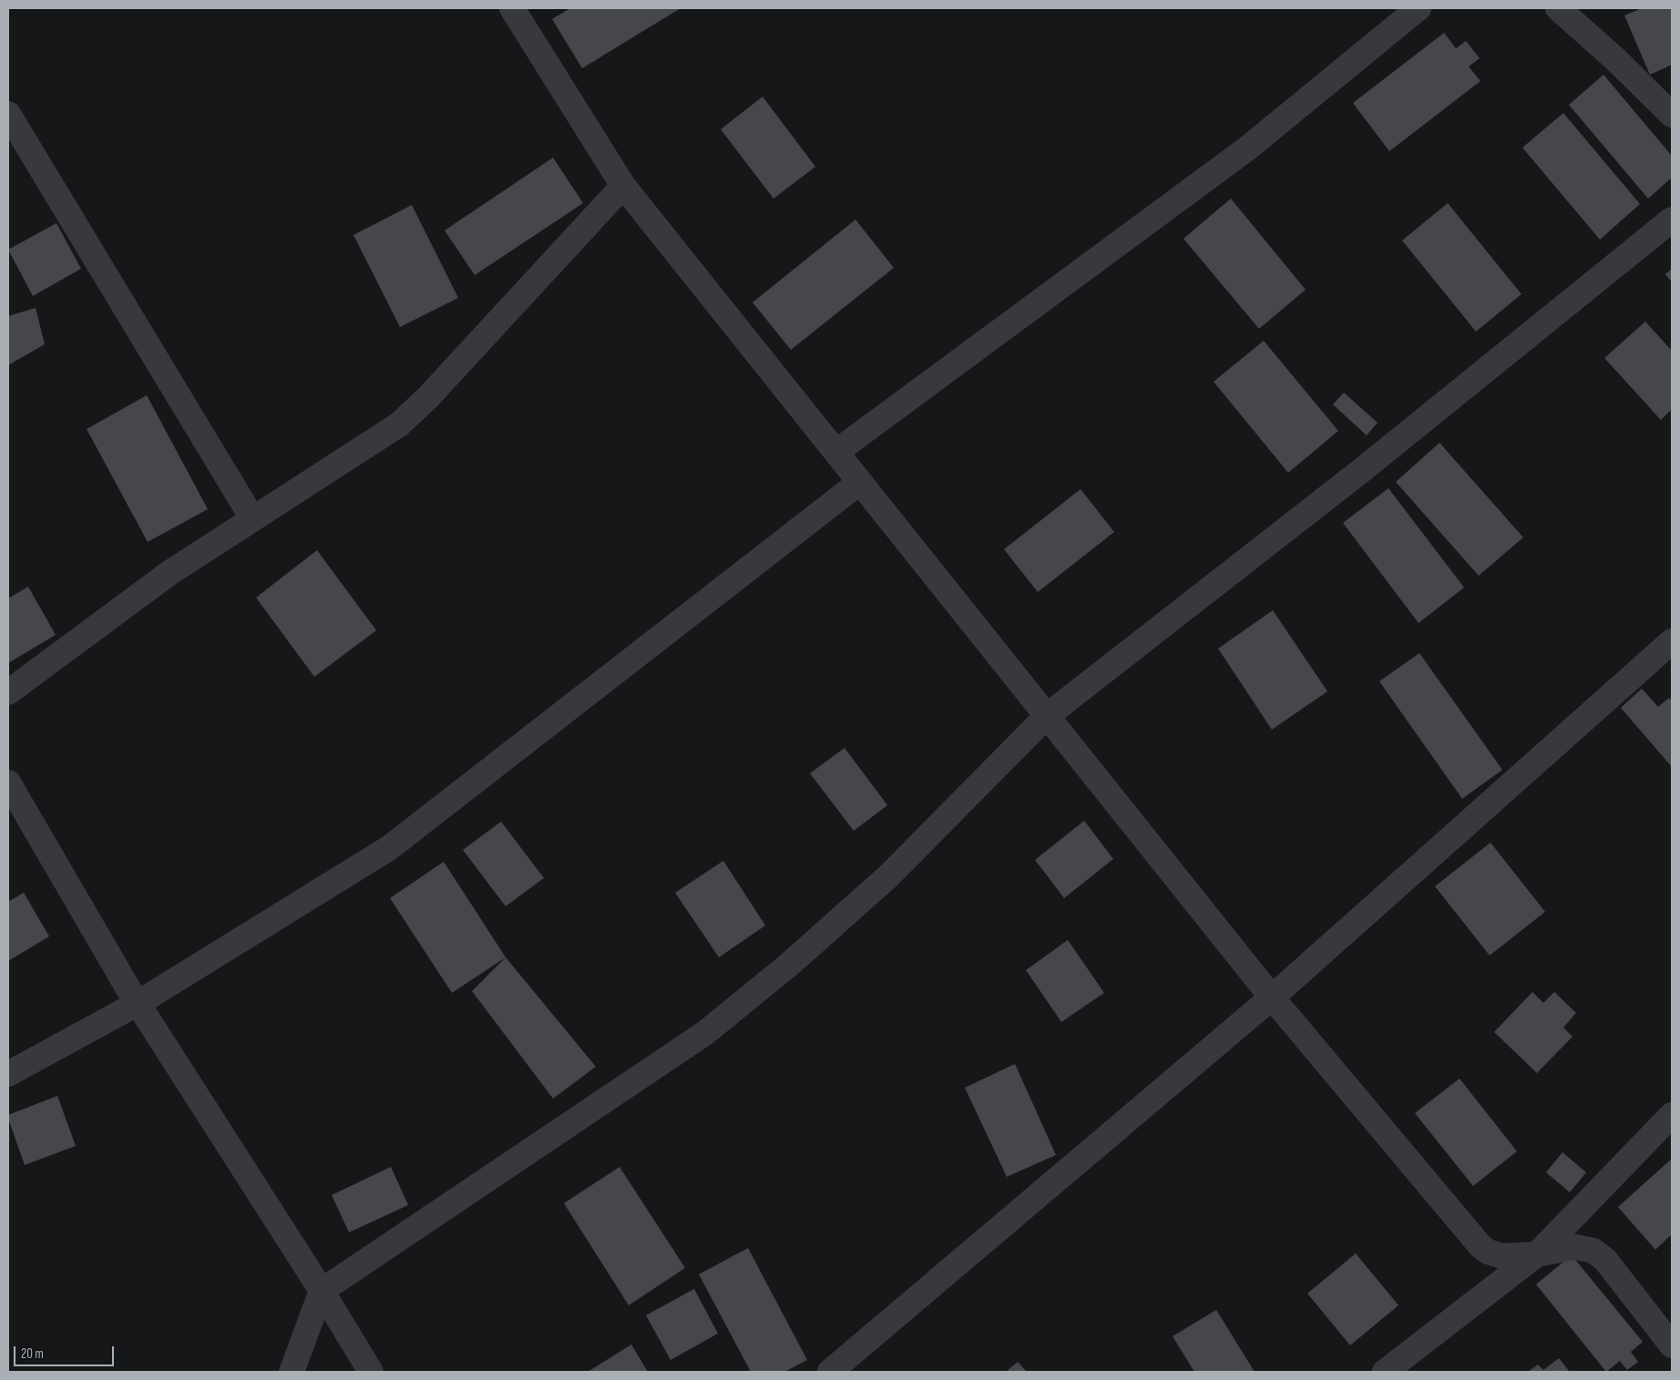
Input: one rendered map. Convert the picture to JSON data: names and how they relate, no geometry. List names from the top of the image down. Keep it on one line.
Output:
{"scale_bar":"20 m"}
